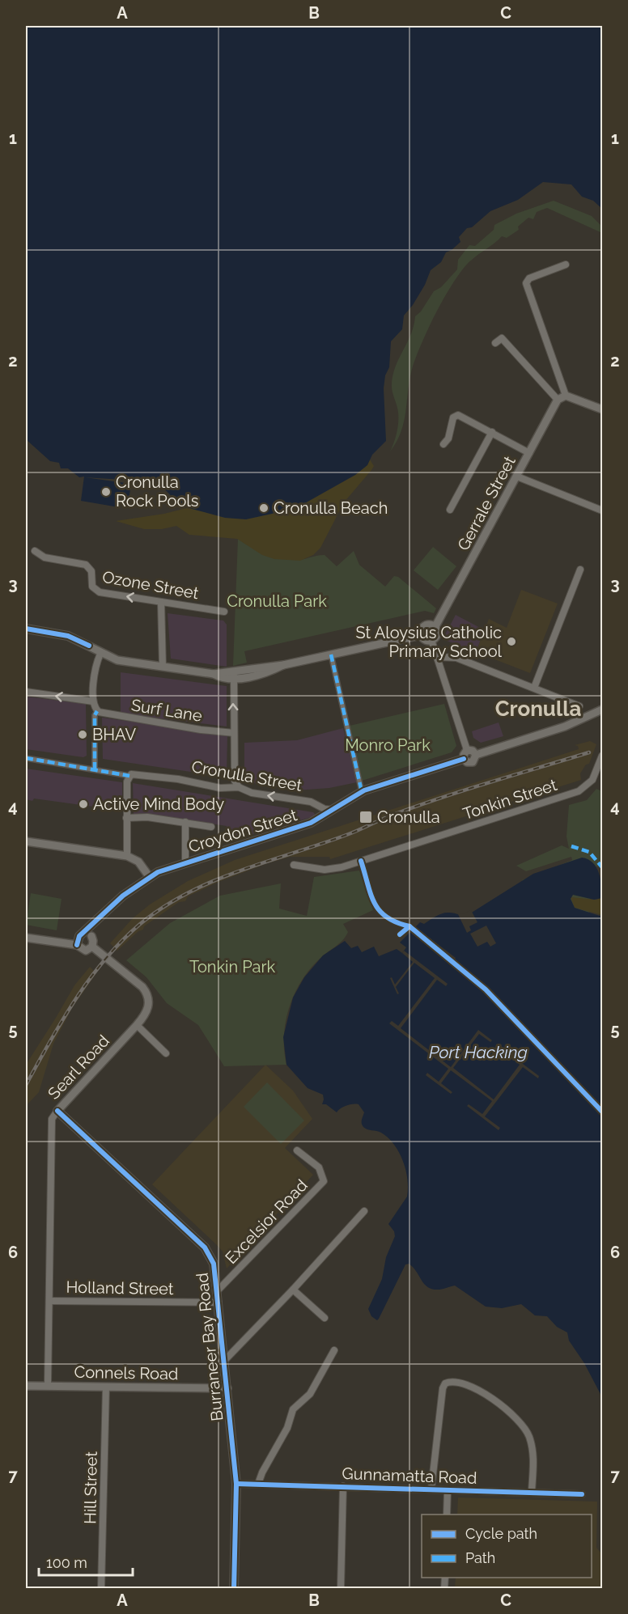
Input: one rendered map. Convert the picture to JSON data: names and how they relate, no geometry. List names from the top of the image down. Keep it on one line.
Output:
{"streets":{"street":["Gerrale Street","Ozone Street","Surf Lane","Cronulla Street","Tonkin Street","Croydon Street","Searl Road","Excelsior Road","Holland Street","Burraneer Bay Road","Connels Road","Gunnamatta Road","Hill Street"]},"crossings":[["Cronulla Street","Croydon Street"],["Croydon Street","Searl Road"],["Searl Road","Holland Street"],["Searl Road","Burraneer Bay Road"],["Searl Road","Connels Road"],["Excelsior Road","Burraneer Bay Road"],["Holland Street","Burraneer Bay Road"],["Burraneer Bay Road","Connels Road"],["Burraneer Bay Road","Gunnamatta Road"],["Connels Road","Hill Street"]],"one_way":["Ozone Street","Cronulla Street"],"districts":["Cronulla"],"water":["Port Hacking"],"parks":["Cronulla Park","Monro Park","Tonkin Park"],"places":{"other":["Cronulla Rock Pools","Cronulla Beach","St Aloysius Catholic Primary School","BHAV","Active Mind Body"],"transit":["Cronulla"]},"legend":["Cycle path","Path"],"scale_bar":"100 m","grid":{"columns":["A","B","C"],"rows":["1","2","3","4","5","6","7"]}}
